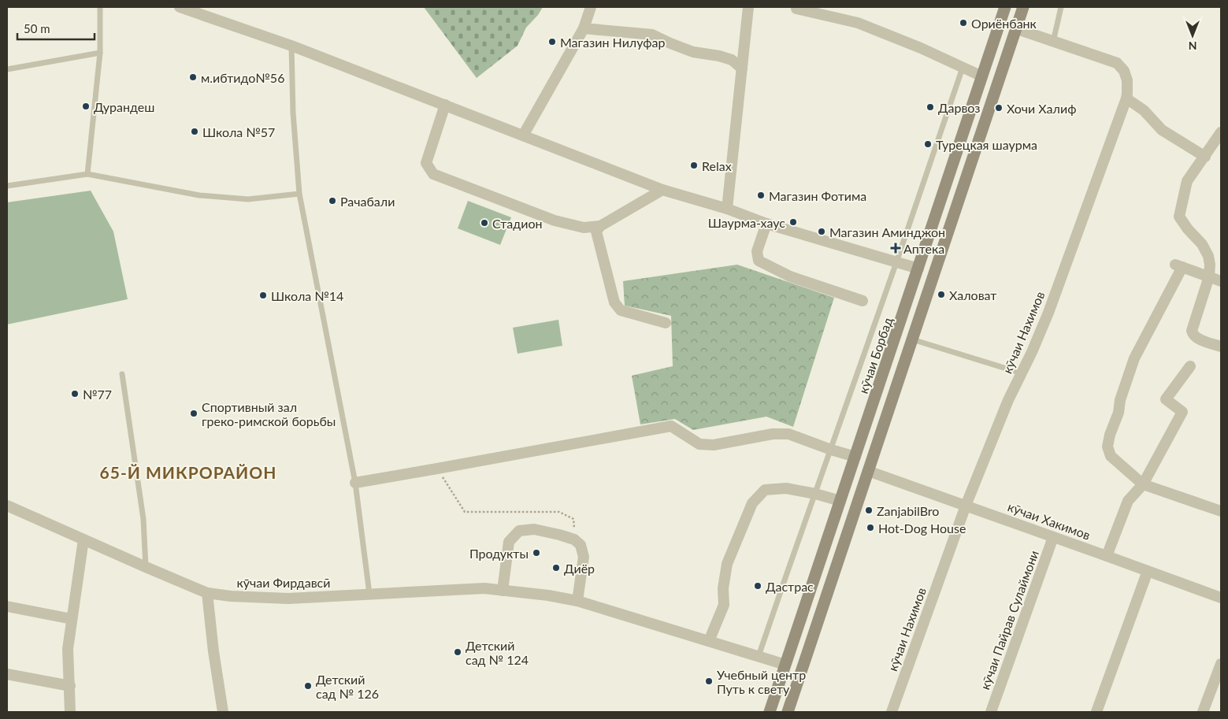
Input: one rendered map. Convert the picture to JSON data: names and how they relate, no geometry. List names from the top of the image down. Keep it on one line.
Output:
{"streets":{"main road":["кӯчаи Борбад"],"street":["кӯчаи Нахимов","кӯчаи Хакимов","кӯчаи Фирдавсӣ","кӯчаи Пайрав Сулаймони"]},"crossings":[["кӯчаи Нахимов","кӯчаи Хакимов"],["кӯчаи Борбад","кӯчаи Фирдавсӣ"],["кӯчаи Хакимов","кӯчаи Пайрав Сулаймони"]],"districts":["65-Й МИКРОРАЙОН"],"places":{"other":["Ориёнбанк","Магазин Нилуфар","м.ибтидо№56","Дурандеш","Дарвоз","Хочи Халиф","Школа №57","Турецкая шаурма","Relax","Магазин Фотима","Рачабали","Шаурма-хаус","Стадион","Магазин Аминджон","Халоват","Школа №14","№77","Спортивный зал греко-римской борьбы","ZanjabilBro","Hot-Dog House","Продукты","Диëр","Дастрас","Детский сад № 124","Учебный центр Путь к свету","Детский сад № 126"],"health":["Аптека"]},"scale_bar":"50 m","north":"bottom"}
